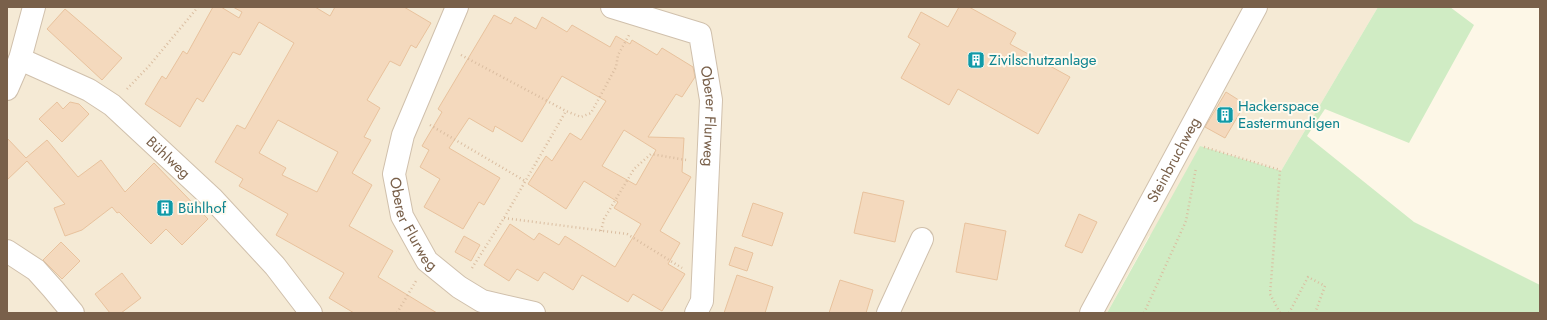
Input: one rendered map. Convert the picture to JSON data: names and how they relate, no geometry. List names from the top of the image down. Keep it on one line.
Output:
{"streets":{"street":["Oberer Flurweg","Bühlweg","Steinbruchweg"]},"places":{"building":["Zivilschutzanlage","Hackerspace Eastermundigen","Bühlhof"]}}
